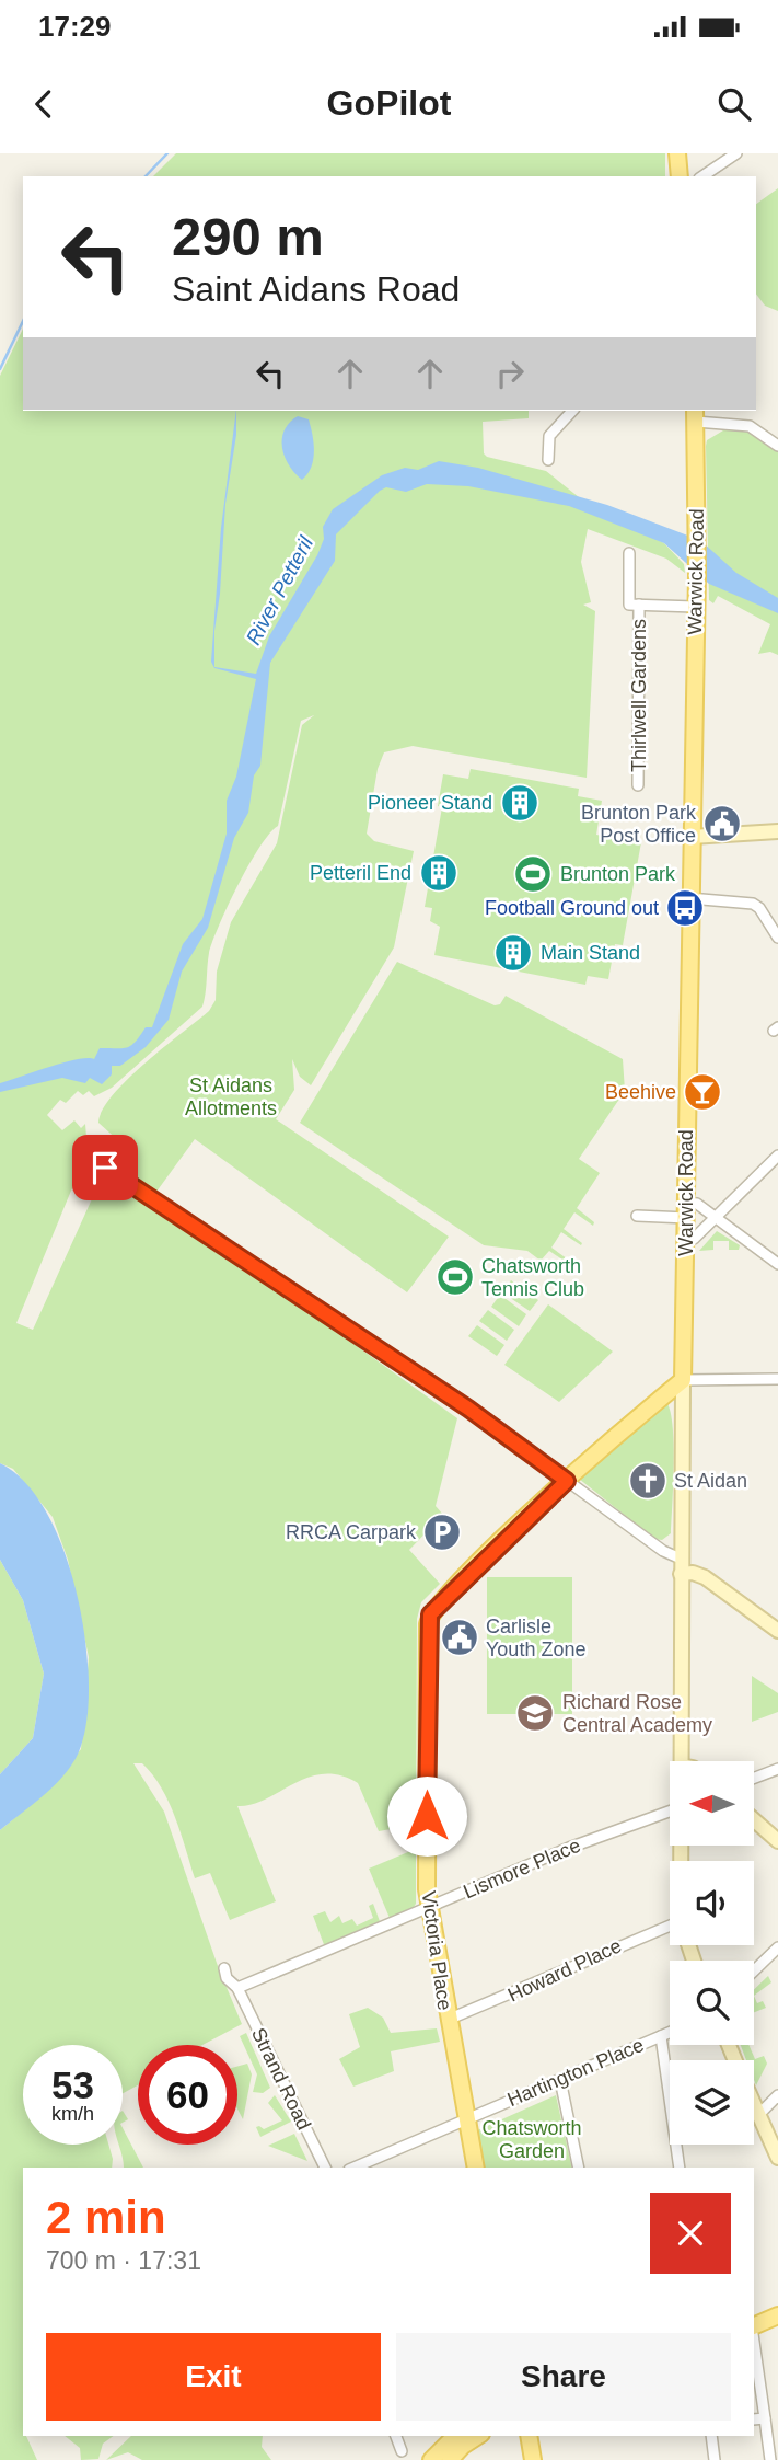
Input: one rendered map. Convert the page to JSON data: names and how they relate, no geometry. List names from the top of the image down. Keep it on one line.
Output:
{"streets":{"main road":["Warwick Road","Victoria Place"],"street":["Thirlwell Gardens","Lismore Place","Howard Place","Hartington Place","Strand Road"]},"crossings":[["Warwick Road","Victoria Place"],["Lismore Place","Victoria Place"],["Lismore Place","Strand Road"],["Victoria Place","Howard Place"],["Victoria Place","Hartington Place"]],"water":["River Petteril"],"parks":["St Aidans Allotments","Chatsworth Garden"],"places":{"building":["Pioneer Stand","Petteril End","Main Stand"],"public building":["Brunton Park Post Office","Carlisle Youth Zone"],"sports":["Brunton Park","Chatsworth Tennis Club"],"bus stop":["Football Ground out"],"bar":["Beehive"],"church":["St Aidan"],"parking":["RRCA Carpark"],"school or university":["Richard Rose Central Academy"]},"north":"left","page":{"status":"17:29","header":"GoPilot","turn":["290 m","Saint Aidans Road"],"speed":"53 km/h","limit":"60","heading":["2 min","700 m · 17:31"],"buttons":["Exit","Share"]}}
